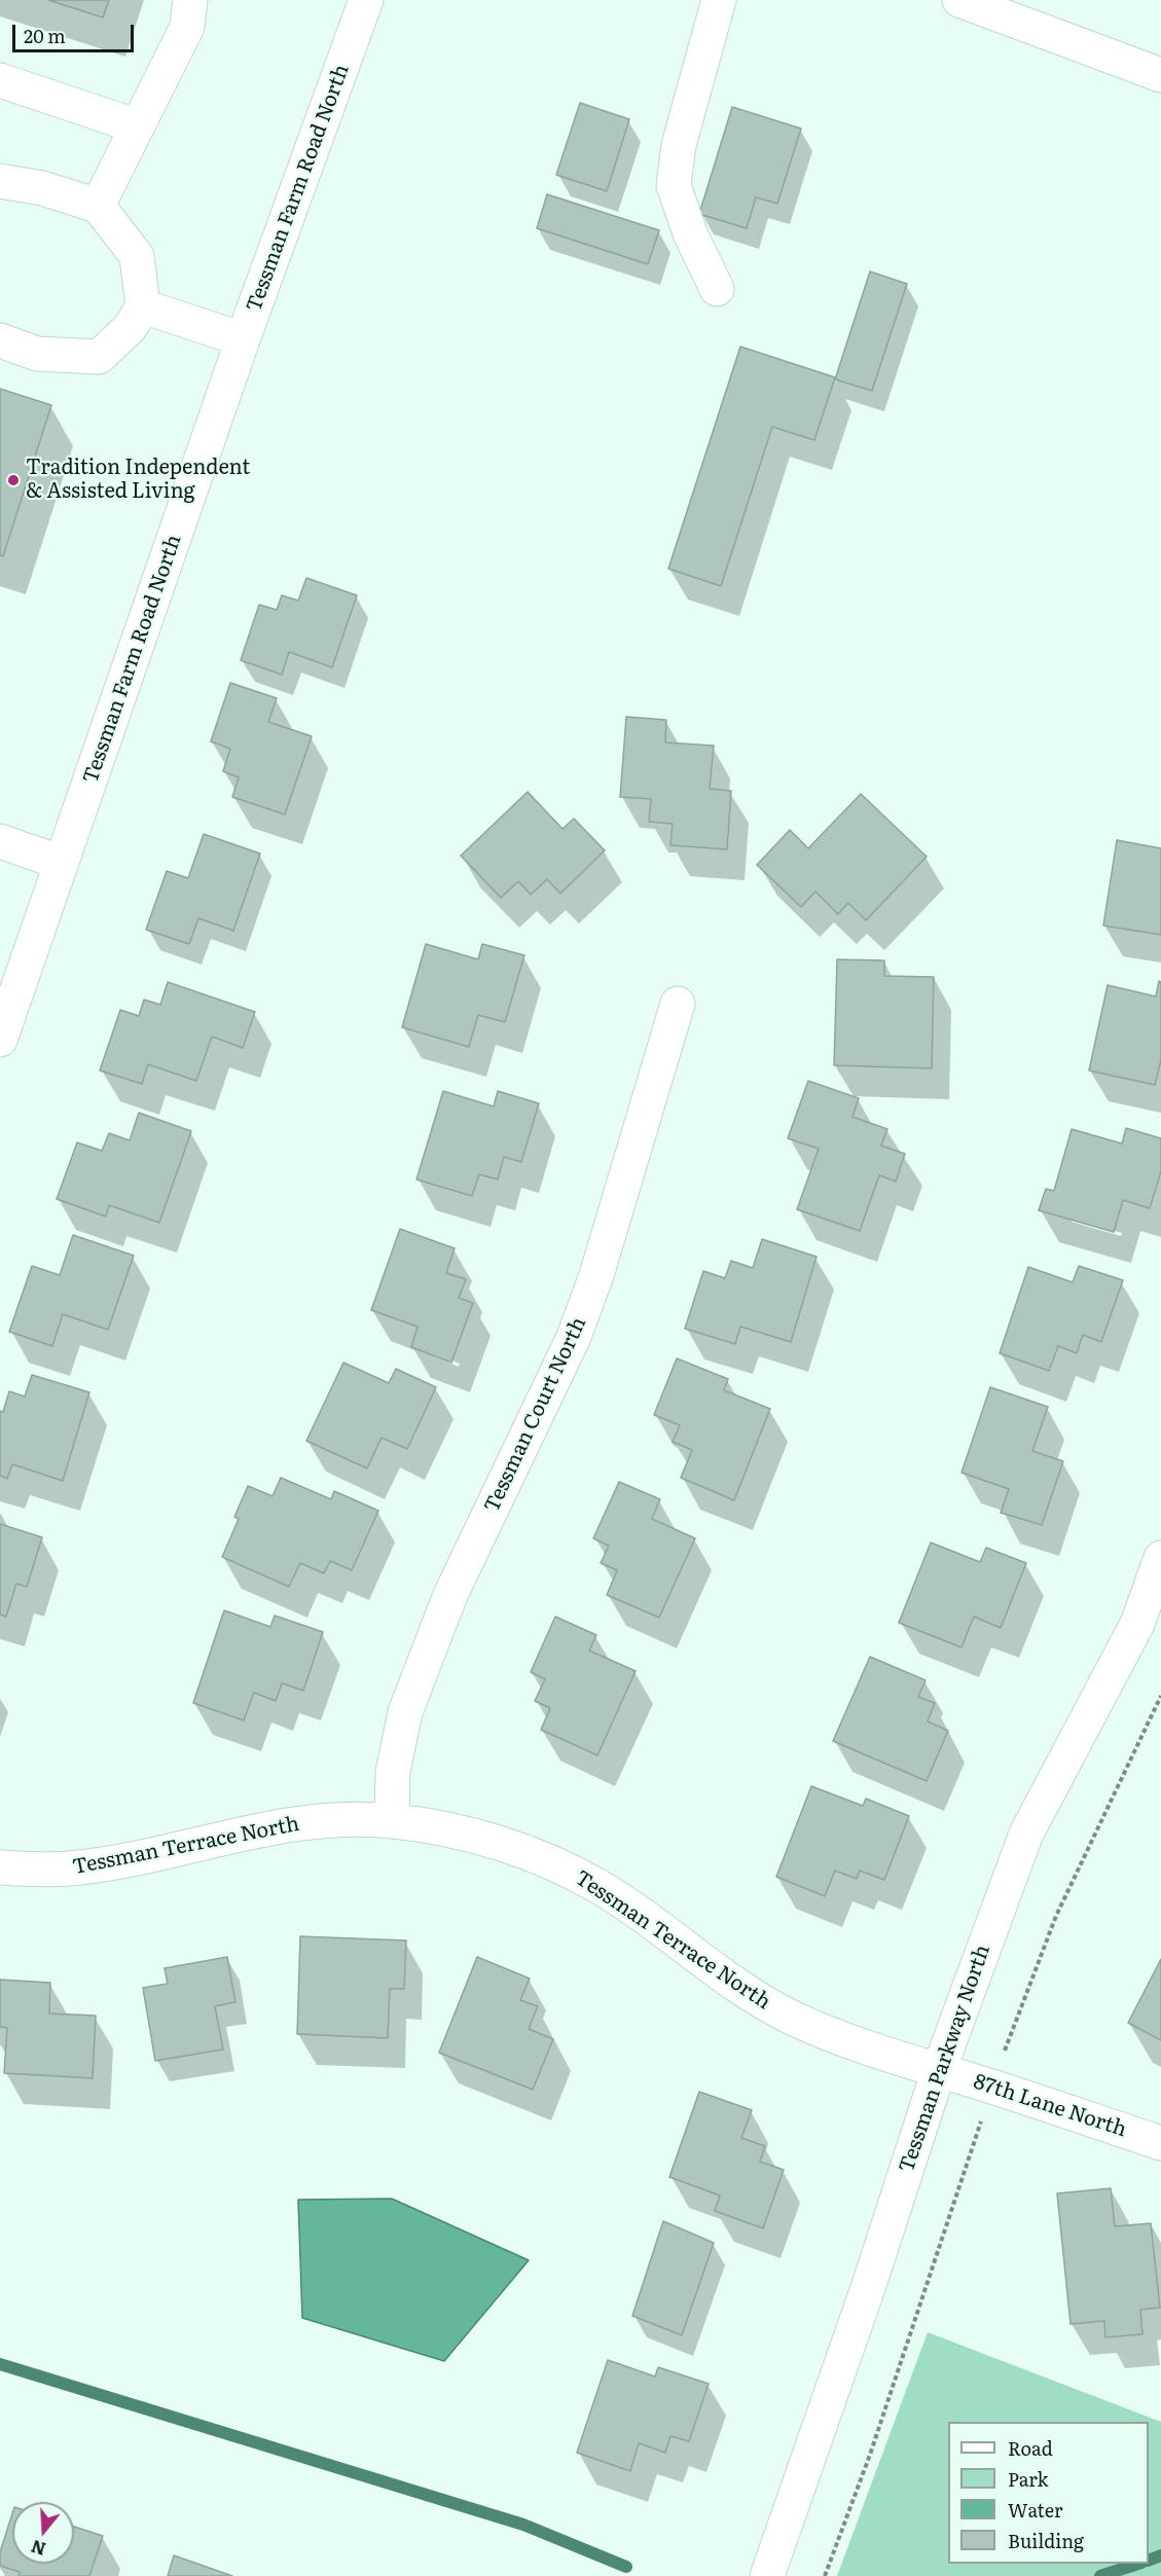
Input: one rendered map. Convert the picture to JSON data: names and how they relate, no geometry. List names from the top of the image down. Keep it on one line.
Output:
{"streets":{"street":["Tessman Farm Road North","Tessman Court North","Tessman Terrace North","Tessman Parkway North","87th Lane North"]},"crossings":[["Tessman Court North","Tessman Terrace North"],["Tessman Terrace North","Tessman Parkway North"],["Tessman Terrace North","87th Lane North"],["Tessman Parkway North","87th Lane North"]],"places":["Tradition Independent & Assisted Living"],"legend":["Road","Park","Water","Building"],"scale_bar":"20 m","north":"bottom"}
